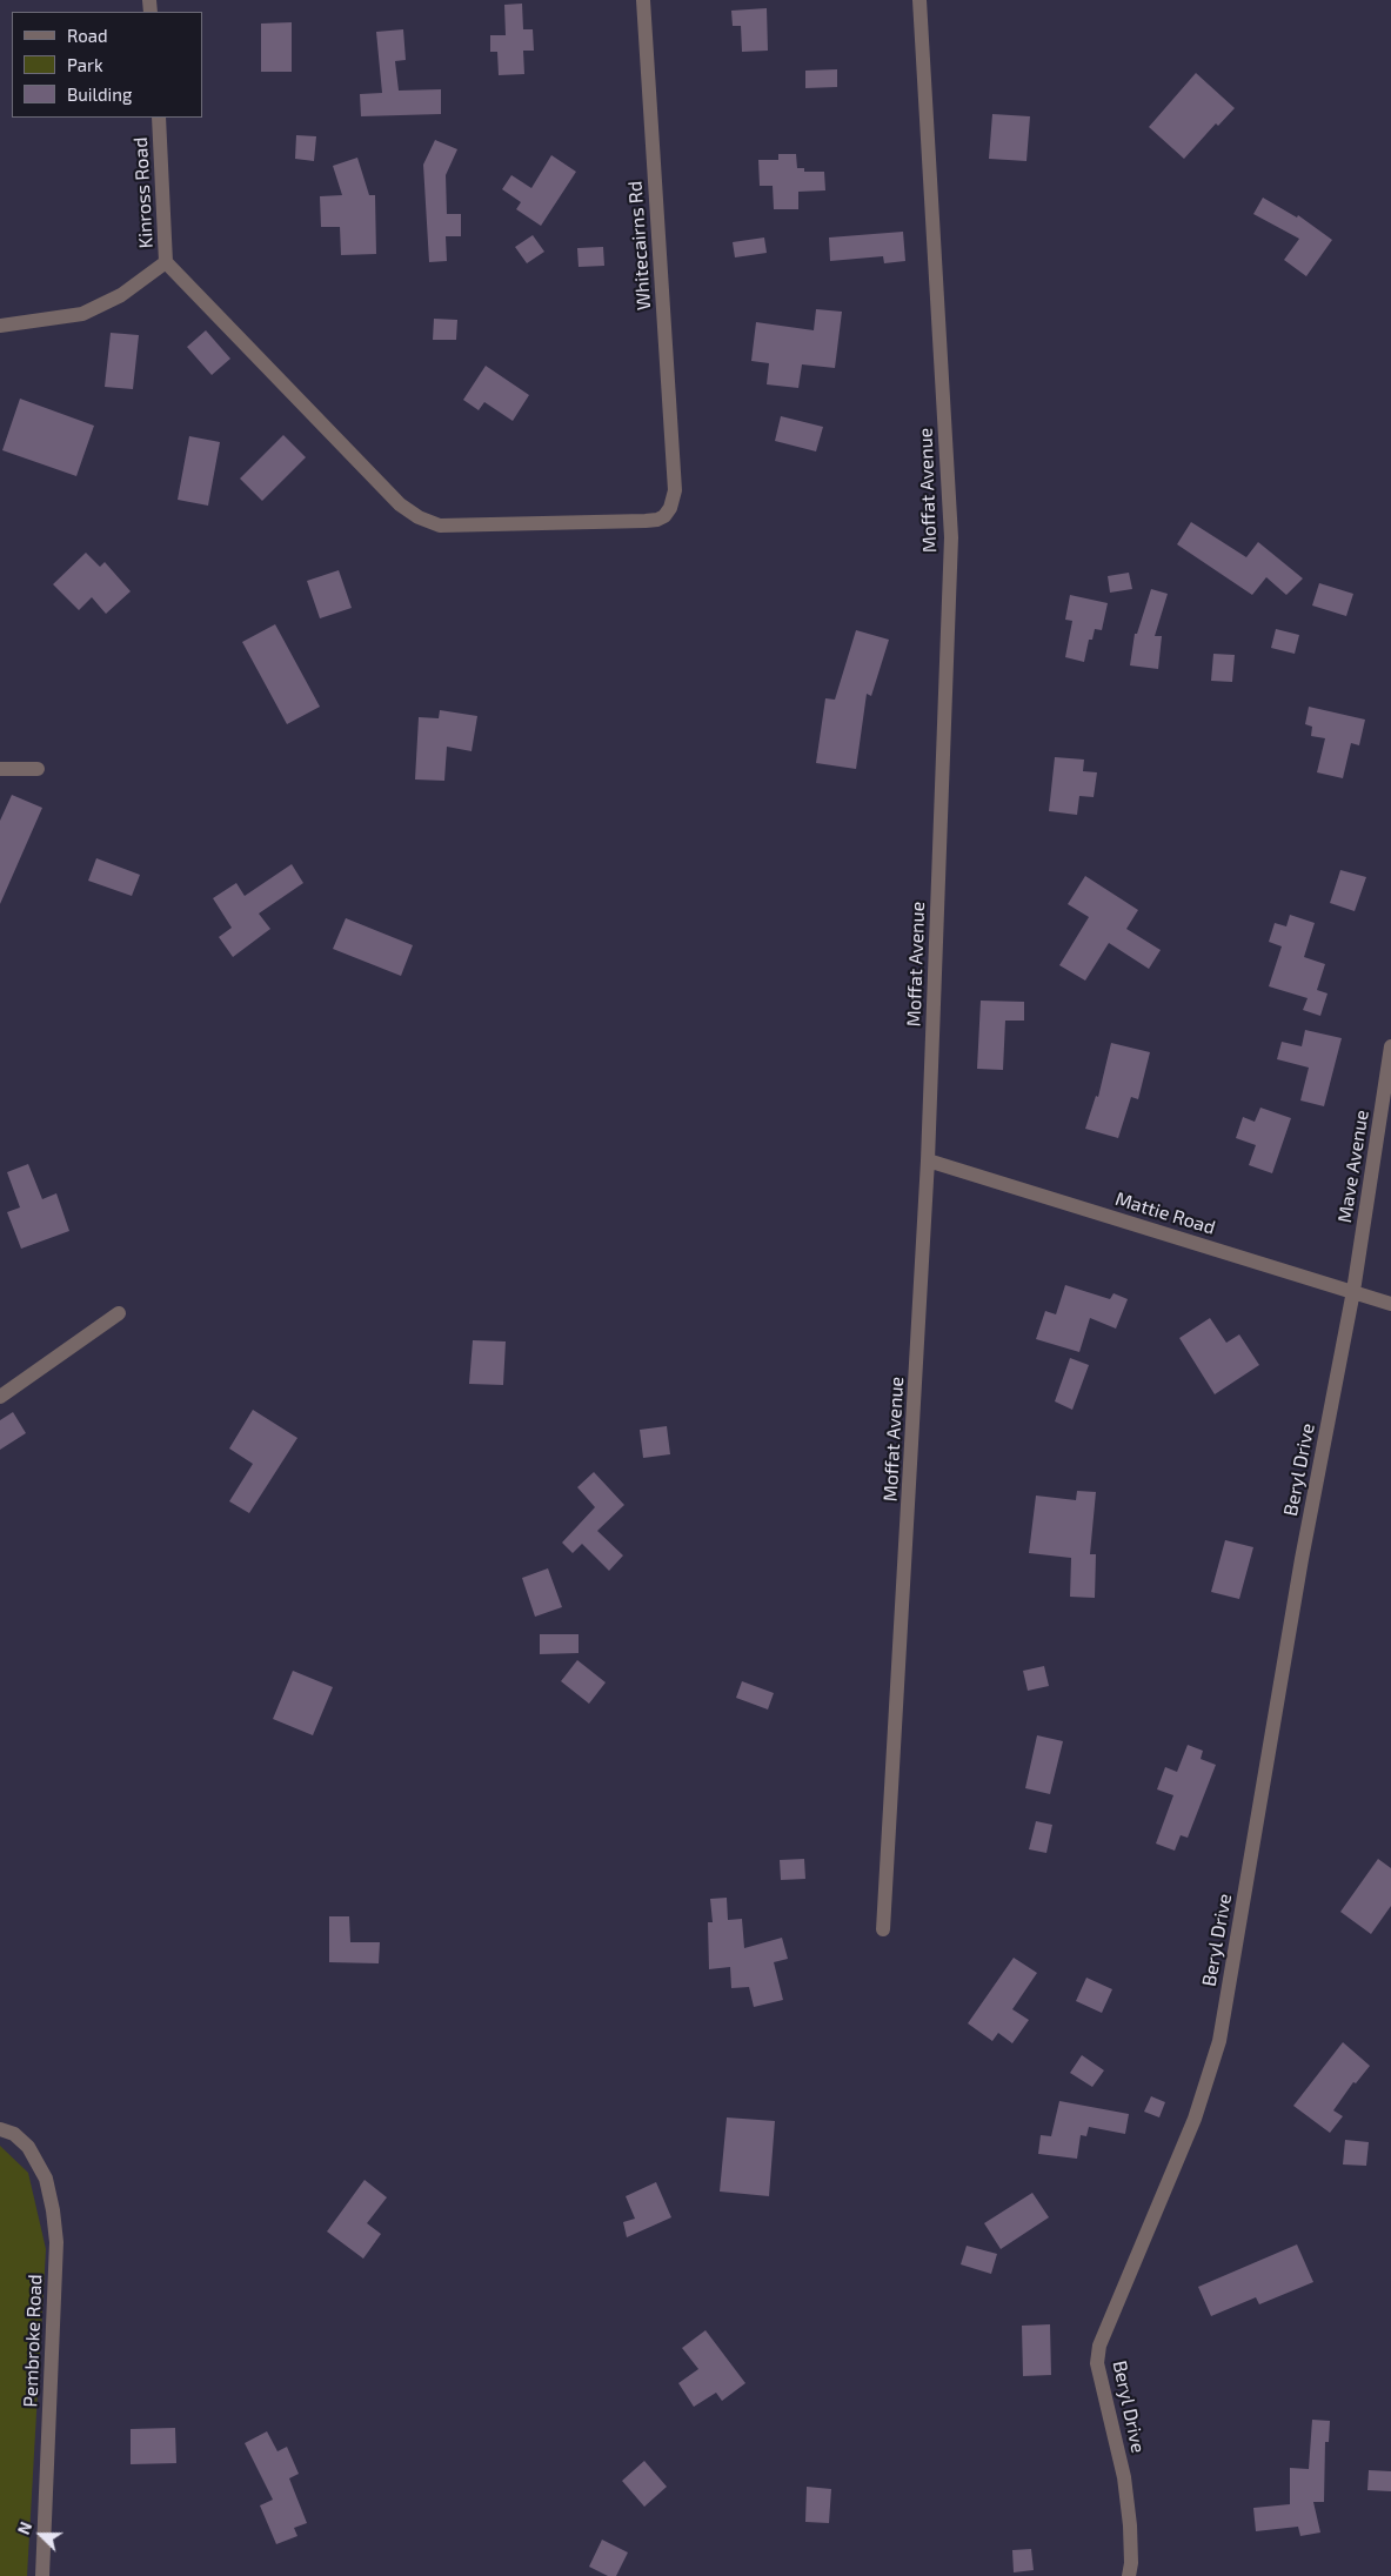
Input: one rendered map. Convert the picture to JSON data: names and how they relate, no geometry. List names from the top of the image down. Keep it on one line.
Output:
{"streets":{"street":["Kinross Road","Whitecairns Rd","Moffat Avenue","Mave Avenue","Mattie Road","Beryl Drive","Pembroke Road"]},"crossings":[["Kinross Road","Whitecairns Rd"],["Moffat Avenue","Mattie Road"],["Mave Avenue","Mattie Road"],["Mave Avenue","Beryl Drive"],["Mattie Road","Beryl Drive"]],"legend":["Road","Park","Building"],"north":"left"}
